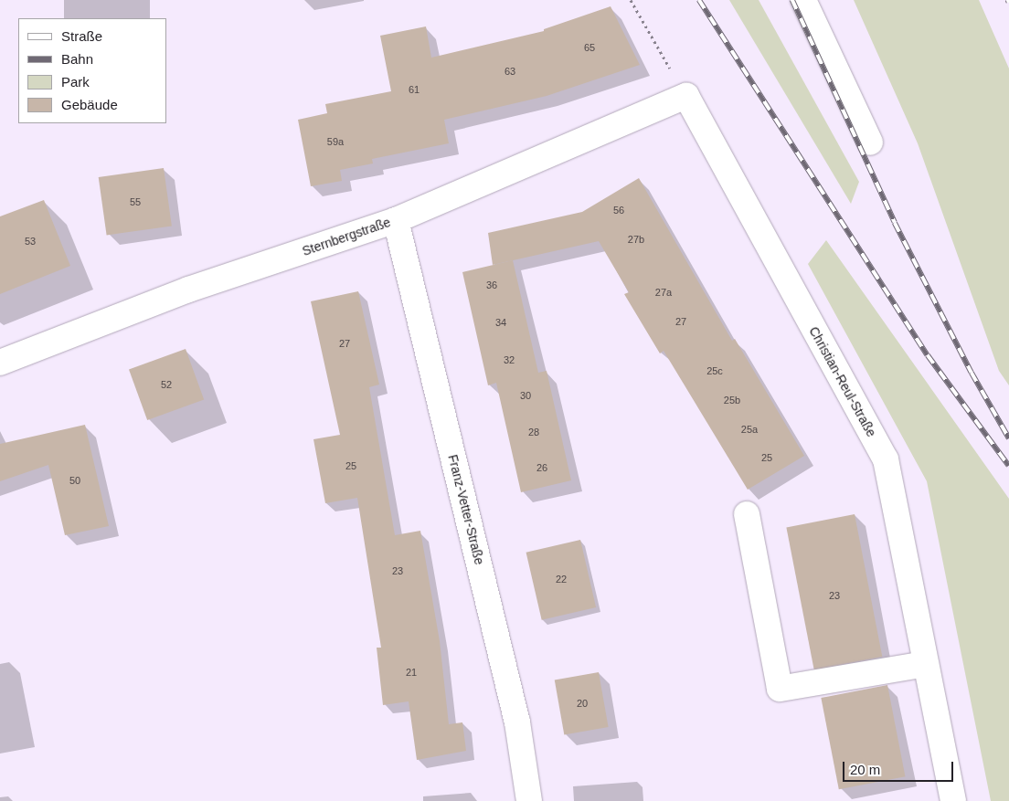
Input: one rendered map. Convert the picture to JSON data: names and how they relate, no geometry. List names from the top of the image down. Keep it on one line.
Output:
{"streets":{"street":["Sternbergstraße","Christian-Reul-Straße","Franz-Vetter-Straße"]},"crossings":[["Sternbergstraße","Christian-Reul-Straße"],["Sternbergstraße","Franz-Vetter-Straße"]],"house_numbers":["65","63","61","59a","55","56","27b","53","36","27a","27","34","27","32","25c","52","30","25b","25a","28","25","25","26","50","23","22","23","21","20"],"legend":["Straße","Bahn","Park","Gebäude"],"scale_bar":"20 m"}
